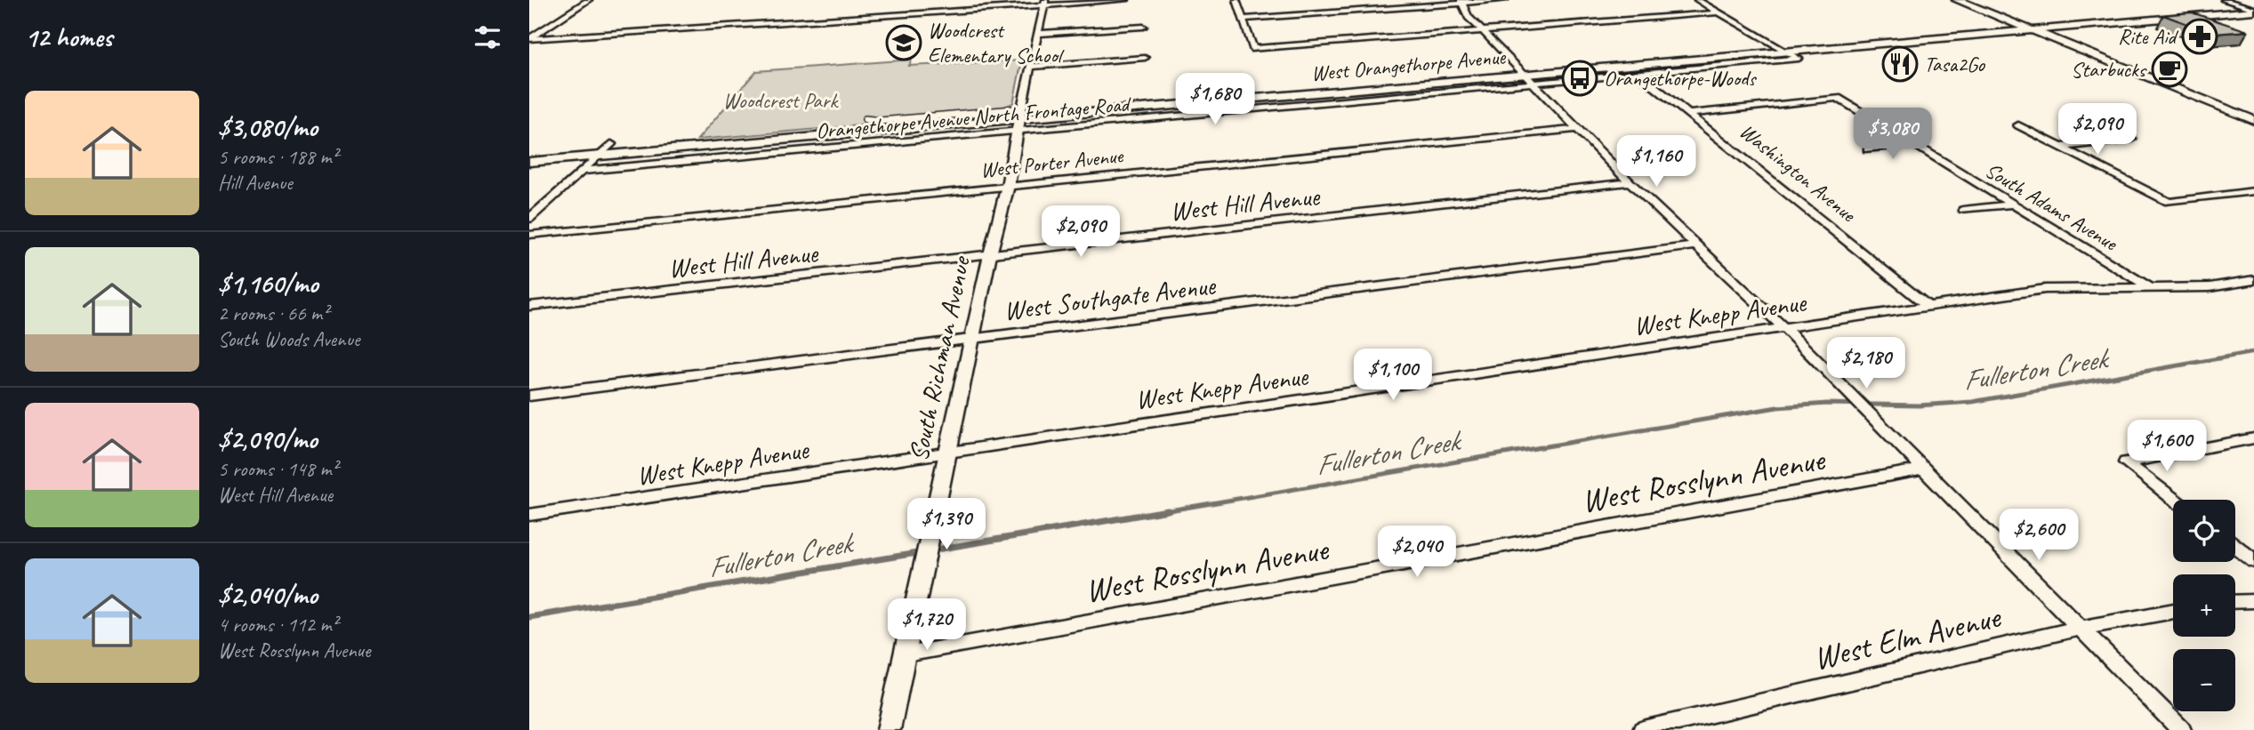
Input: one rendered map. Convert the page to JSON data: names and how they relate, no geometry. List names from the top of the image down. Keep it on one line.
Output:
{"streets":{"main road":["West Orangethorpe Avenue"],"street":["Orangethorpe Avenue North Frontage Road","West Porter Avenue","Washington Avenue","West Hill Avenue","South Adams Avenue","West Southgate Avenue","West Knepp Avenue","South Richman Avenue","West Rosslynn Avenue","West Elm Avenue"]},"crossings":[["West Orangethorpe Avenue","Orangethorpe Avenue North Frontage Road"],["West Orangethorpe Avenue","South Richman Avenue"],["Orangethorpe Avenue North Frontage Road","Washington Avenue"],["Orangethorpe Avenue North Frontage Road","South Richman Avenue"],["West Porter Avenue","South Richman Avenue"],["Washington Avenue","South Adams Avenue"],["Washington Avenue","West Knepp Avenue"],["West Hill Avenue","South Richman Avenue"],["South Adams Avenue","West Knepp Avenue"],["West Southgate Avenue","South Richman Avenue"],["West Knepp Avenue","South Richman Avenue"],["South Richman Avenue","West Rosslynn Avenue"]],"water":["Fullerton Creek"],"parks":["Woodcrest Park"],"places":{"pharmacy":["Rite Aid"],"school or university":["Woodcrest Elementary School"],"restaurant":["Tasa2Go"],"cafe":["Starbucks"],"bus stop":["Orangethorpe-Woods"]},"page":{"heading":"12 homes","price":["$1,680","$2,090","$3,080","$1,160","$2,090","$2,180","$1,100","$1,600","$1,390","$2,600","$2,040","$1,720"],"list":[{"name":"$3,080/mo","note":"5 rooms · 188 m² · Hill Avenue"},{"name":"$1,160/mo","note":"2 rooms · 66 m² · South Woods Avenue"},{"name":"$2,090/mo","note":"5 rooms · 148 m² · West Hill Avenue"},{"name":"$2,040/mo","note":"4 rooms · 112 m² · West Rosslynn Avenue"}],"map_buttons":["+","−"]}}
